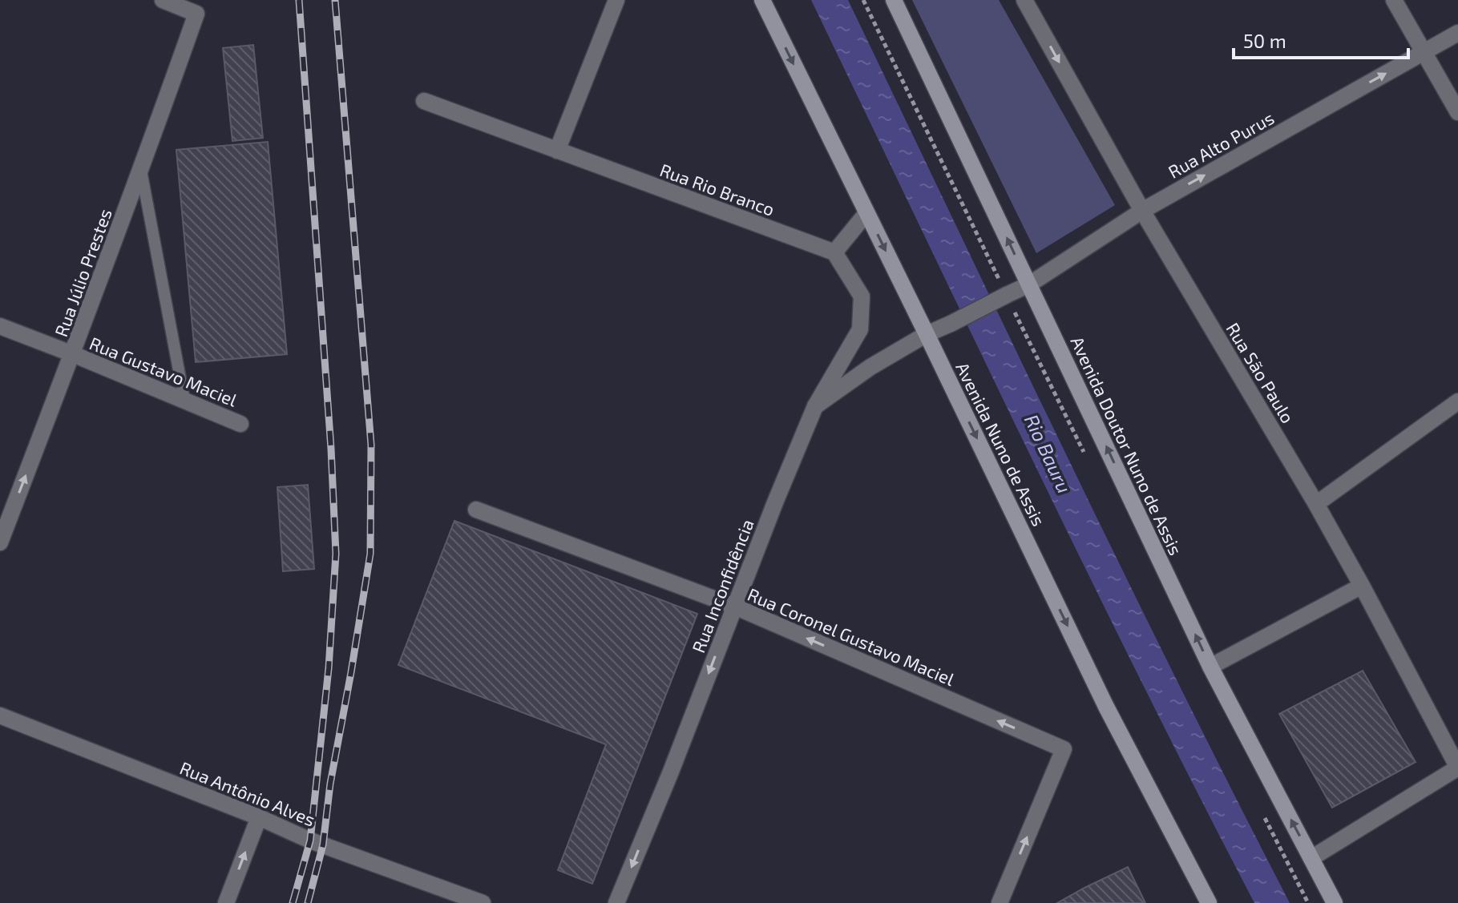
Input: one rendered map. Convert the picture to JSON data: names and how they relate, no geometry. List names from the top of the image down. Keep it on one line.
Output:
{"streets":{"main road":["Avenida Nuno de Assis","Avenida Doutor Nuno de Assis"],"street":["Rua Alto Purus","Rua Rio Branco","Rua Júlio Prestes","Rua Gustavo Maciel","Rua São Paulo","Rua Inconfidência","Rua Coronel Gustavo Maciel","Rua Antônio Alves"]},"crossings":[["Rua Alto Purus","Rua São Paulo"],["Rua Alto Purus","Avenida Nuno de Assis"],["Rua Alto Purus","Avenida Doutor Nuno de Assis"],["Rua Júlio Prestes","Rua Gustavo Maciel"],["Rua Inconfidência","Rua Coronel Gustavo Maciel"]],"one_way":["Rua Alto Purus","Avenida Nuno de Assis","Avenida Doutor Nuno de Assis","Rua Inconfidência"],"water":["Rio Bauru"],"scale_bar":"50 m"}
